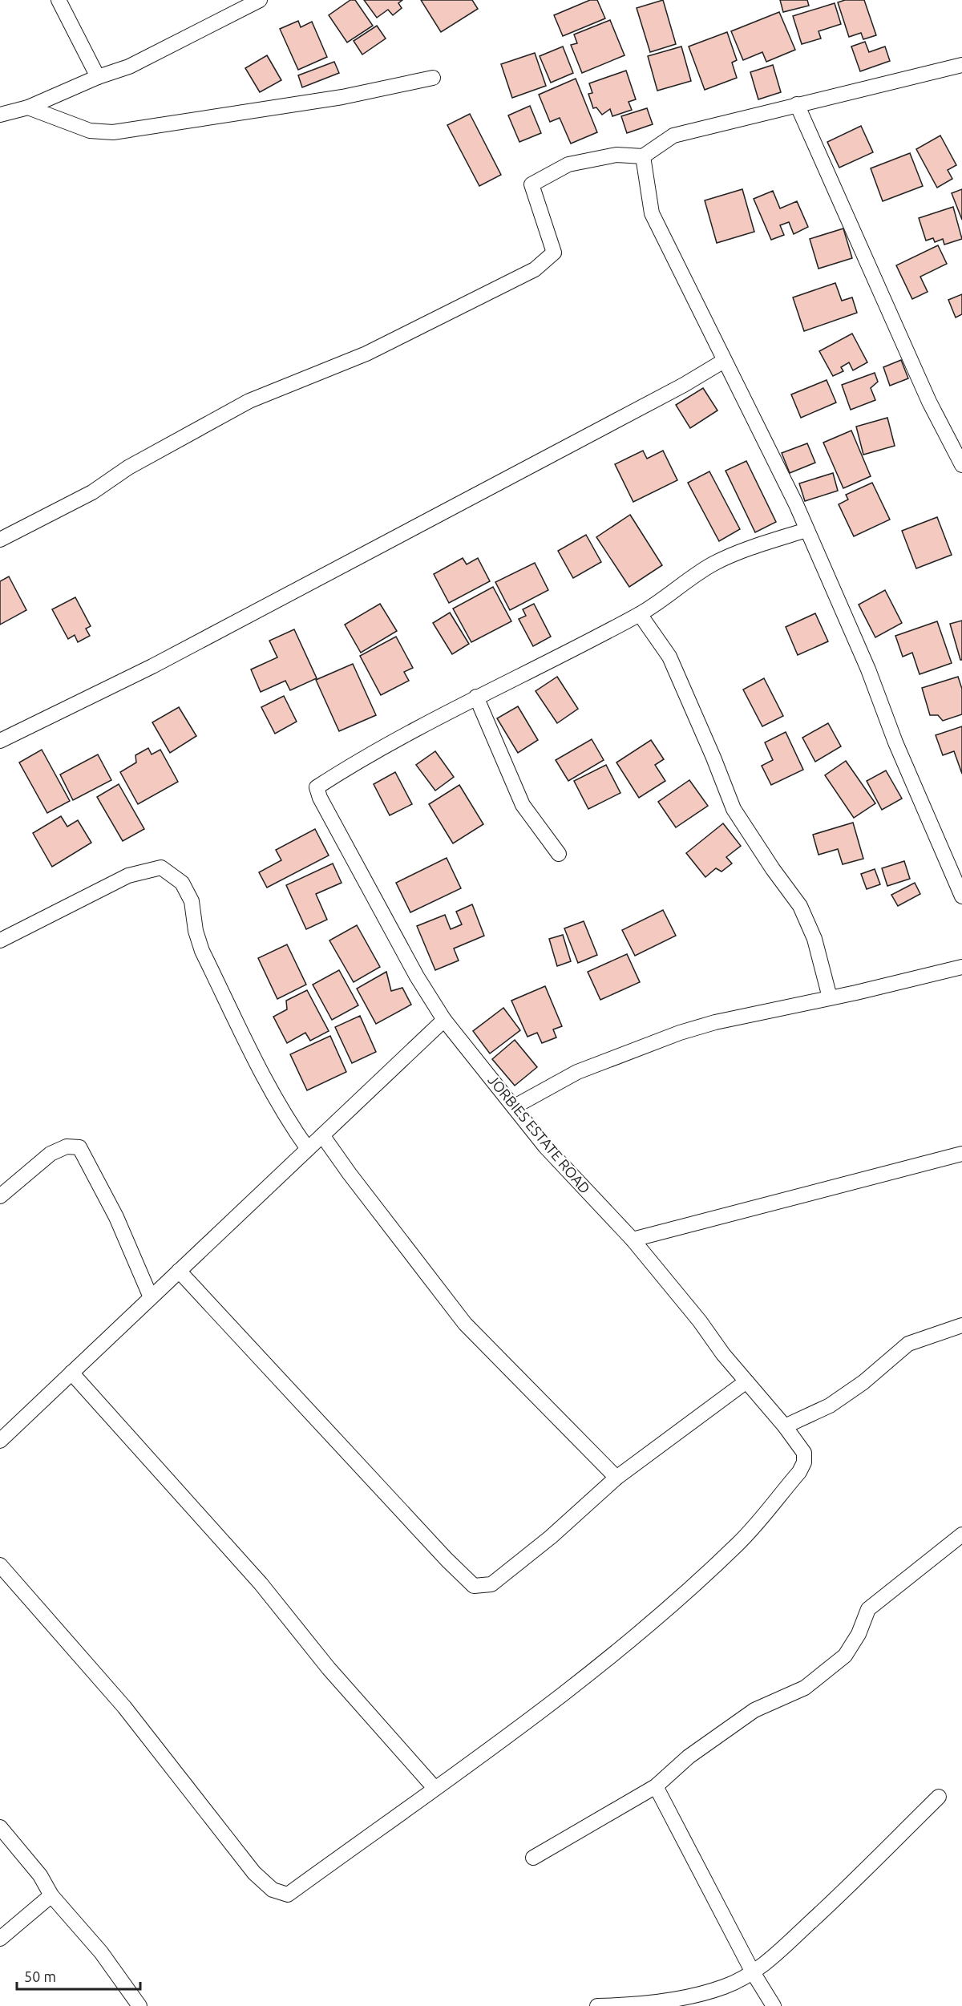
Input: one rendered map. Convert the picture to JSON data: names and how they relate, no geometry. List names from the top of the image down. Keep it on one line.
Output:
{"streets":{"street":["JORBIES ESTATE ROAD"]},"scale_bar":"50 m"}
